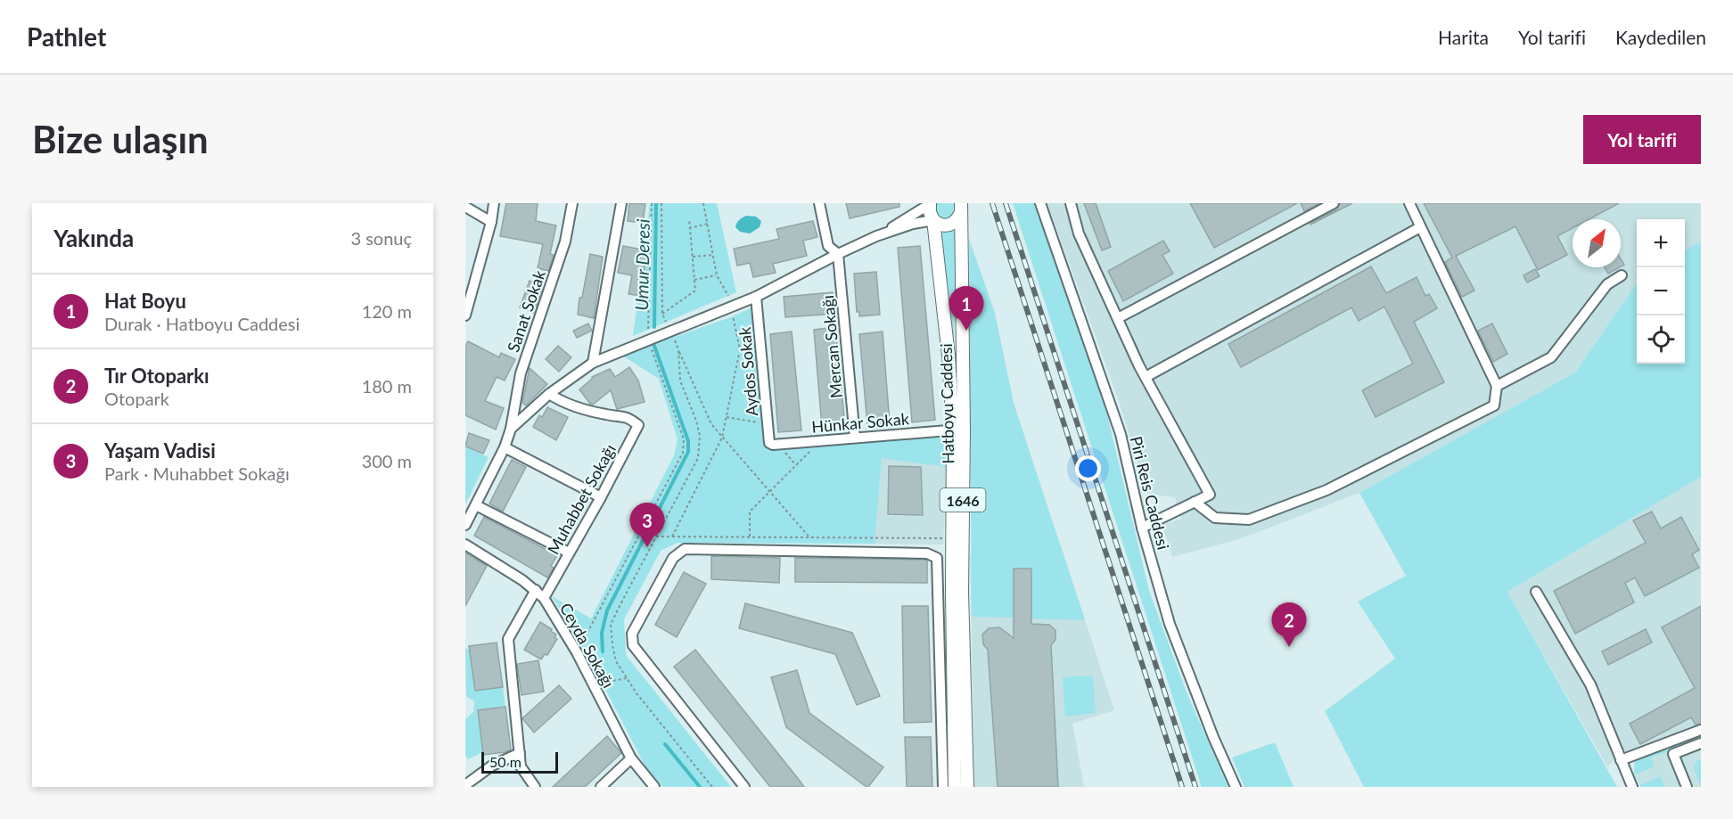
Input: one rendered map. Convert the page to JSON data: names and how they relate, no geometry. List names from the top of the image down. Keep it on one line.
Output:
{"streets":{"main road":["Hatboyu Caddesi","1646"],"street":["Sanat Sokak","Mercan Sokağı","Aydos Sokak","Hünkar Sokak","Piri Reis Caddesi","Muhabbet Sokağı","Ceyda Sokağı"]},"crossings":[["Mercan Sokağı","Hünkar Sokak"],["Aydos Sokak","Hünkar Sokak"],["Hatboyu Caddesi","Hünkar Sokak"],["Muhabbet Sokağı","Ceyda Sokağı"]],"water":["Umur Deresi"],"scale_bar":"50 m","north":"top right","page":{"header":"Pathlet","nav":["Harita","Yol tarifi","Kaydedilen"],"buttons":"Yol tarifi","title":"Bize ulaşın","heading":["Yakında","3 sonuç"],"map_buttons":["+","−"],"list":[{"mark":"1","name":"Hat Boyu","note":"Durak · Hatboyu Caddesi","value":"120 m"},{"mark":"2","name":"Tır Otoparkı","note":"Otopark","value":"180 m"},{"mark":"3","name":"Yaşam Vadisi","note":"Park · Muhabbet Sokağı","value":"300 m"}],"pins":["1","3","2"],"scale":"50 m"}}
